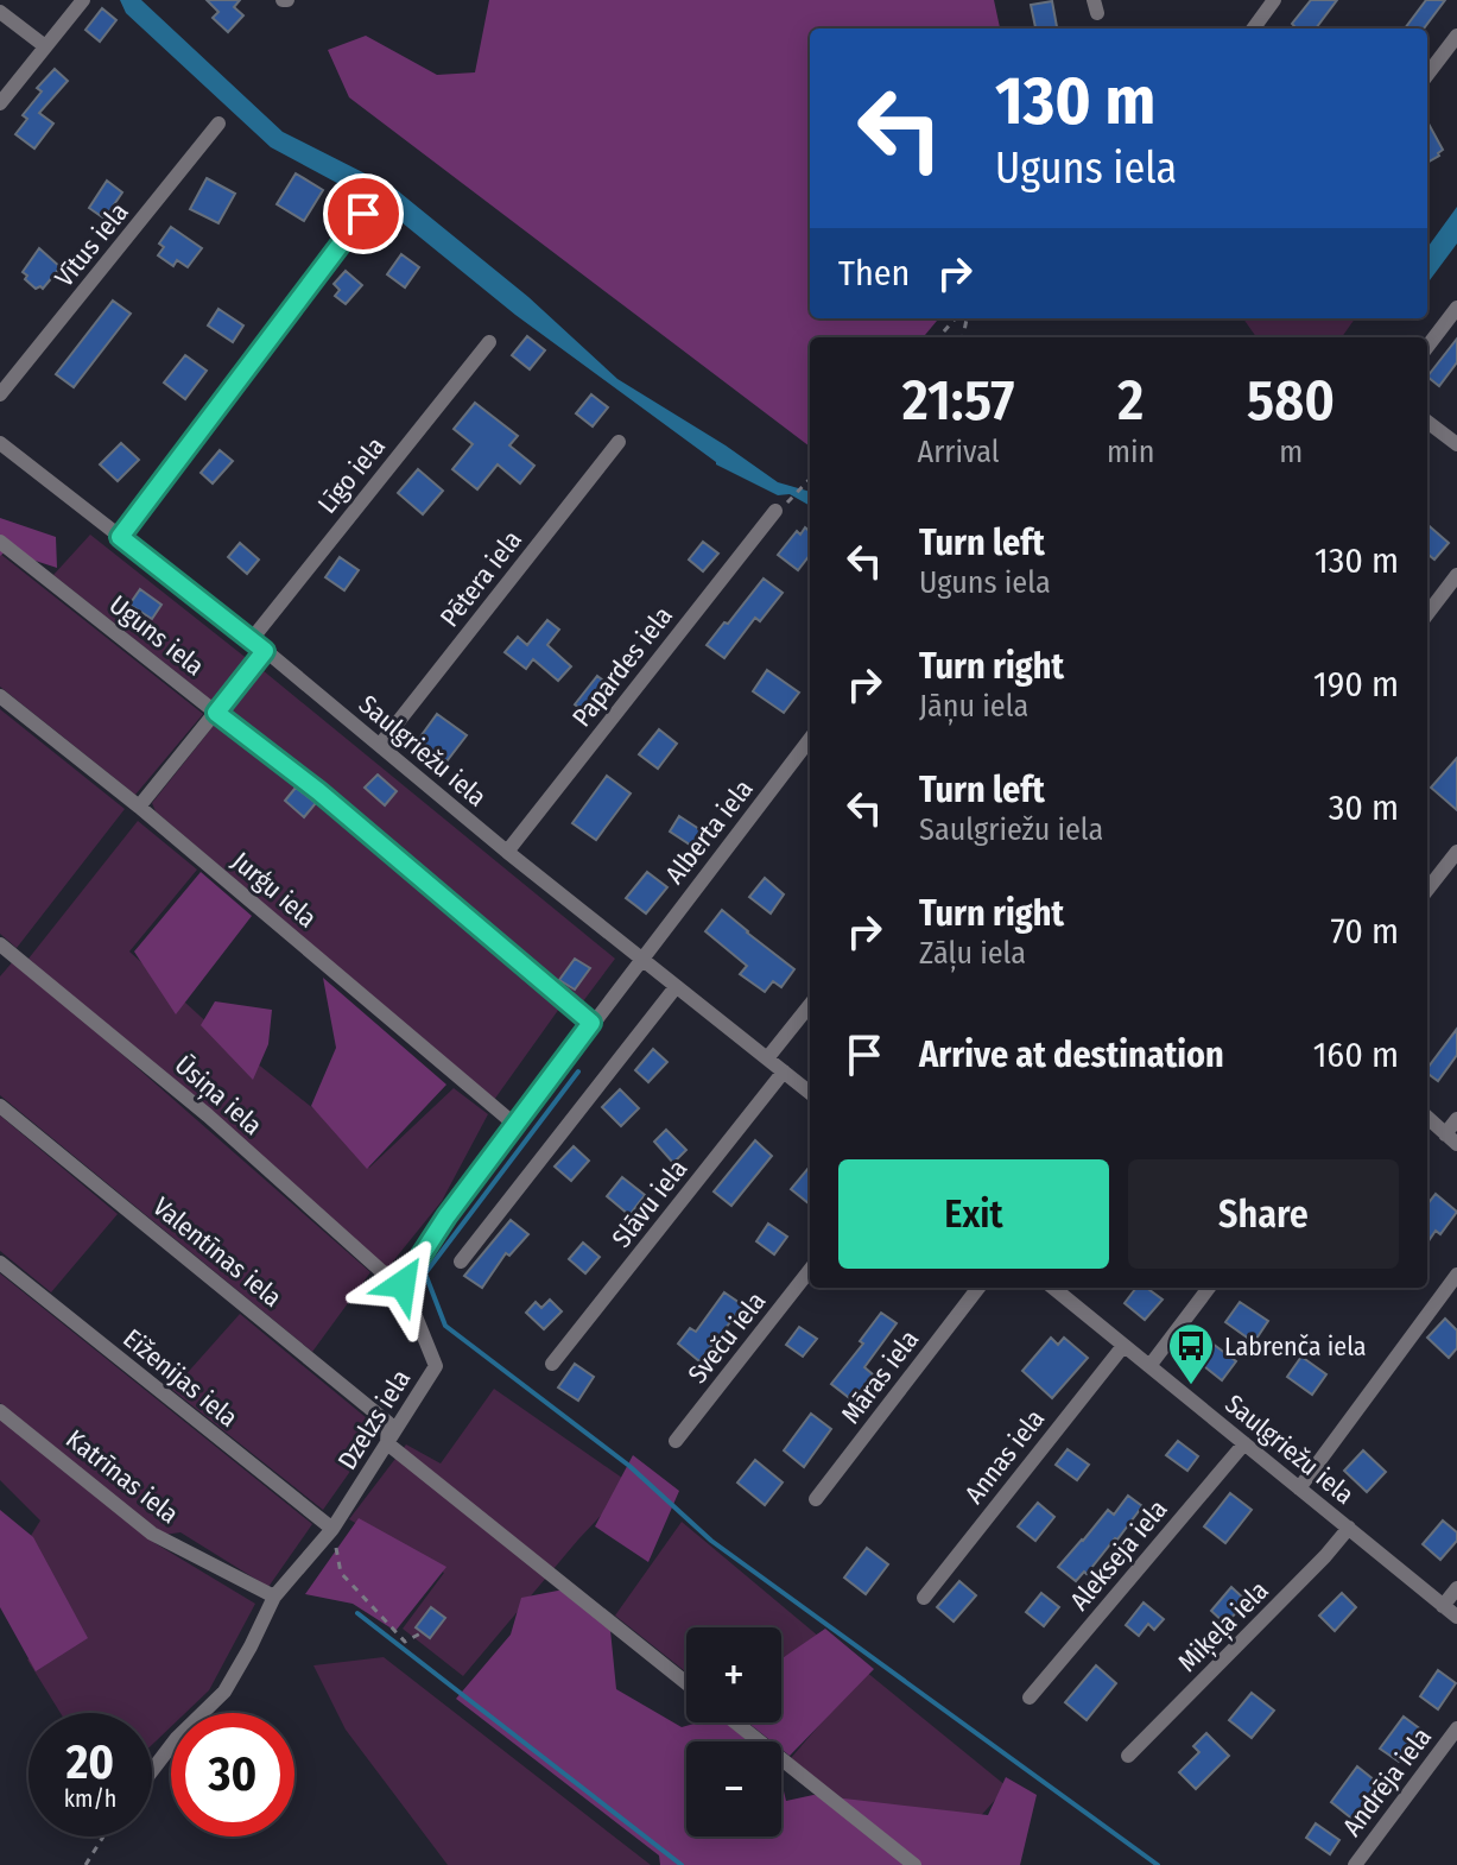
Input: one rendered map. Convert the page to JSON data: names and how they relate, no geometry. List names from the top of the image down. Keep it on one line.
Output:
{"streets":{"street":["Vītus iela","Līgo iela","Pētera iela","Uguns iela","Papardes iela","Saulgriežu iela","Alberta iela","Jurģu iela","Ūsiņa iela","Slāvu iela","Valentīnas iela","Sveču iela","Māras iela","Eiženijas iela","Dzelzs iela","Annas iela","Katrīnas iela","Alekseja iela","Miķeļa iela","Andrēja iela"]},"crossings":[["Līgo iela","Saulgriežu iela"],["Pētera iela","Saulgriežu iela"],["Papardes iela","Saulgriežu iela"],["Saulgriežu iela","Alberta iela"],["Saulgriežu iela","Slāvu iela"],["Saulgriežu iela","Annas iela"],["Saulgriežu iela","Alekseja iela"],["Saulgriežu iela","Miķeļa iela"],["Ūsiņa iela","Dzelzs iela"],["Valentīnas iela","Dzelzs iela"],["Eiženijas iela","Dzelzs iela"],["Dzelzs iela","Katrīnas iela"]],"places":{"bus stop":["Labrenča iela"]},"page":{"turn":["130 m","Uguns iela"],"then":"Then","eta":["21:57","Arrival","2","min","580","m"],"list":[{"name":"Turn left","note":"Uguns iela","value":"130 m"},{"name":"Turn right","note":"Jāņu iela","value":"190 m"},{"name":"Turn left","note":"Saulgriežu iela","value":"30 m"},{"name":"Turn right","note":"Zāļu iela","value":"70 m"},{"name":"Arrive at destination","value":"160 m"}],"buttons":["Exit","Share"],"map_buttons":["+","−"],"speed":"20 km/h","limit":"30"}}
